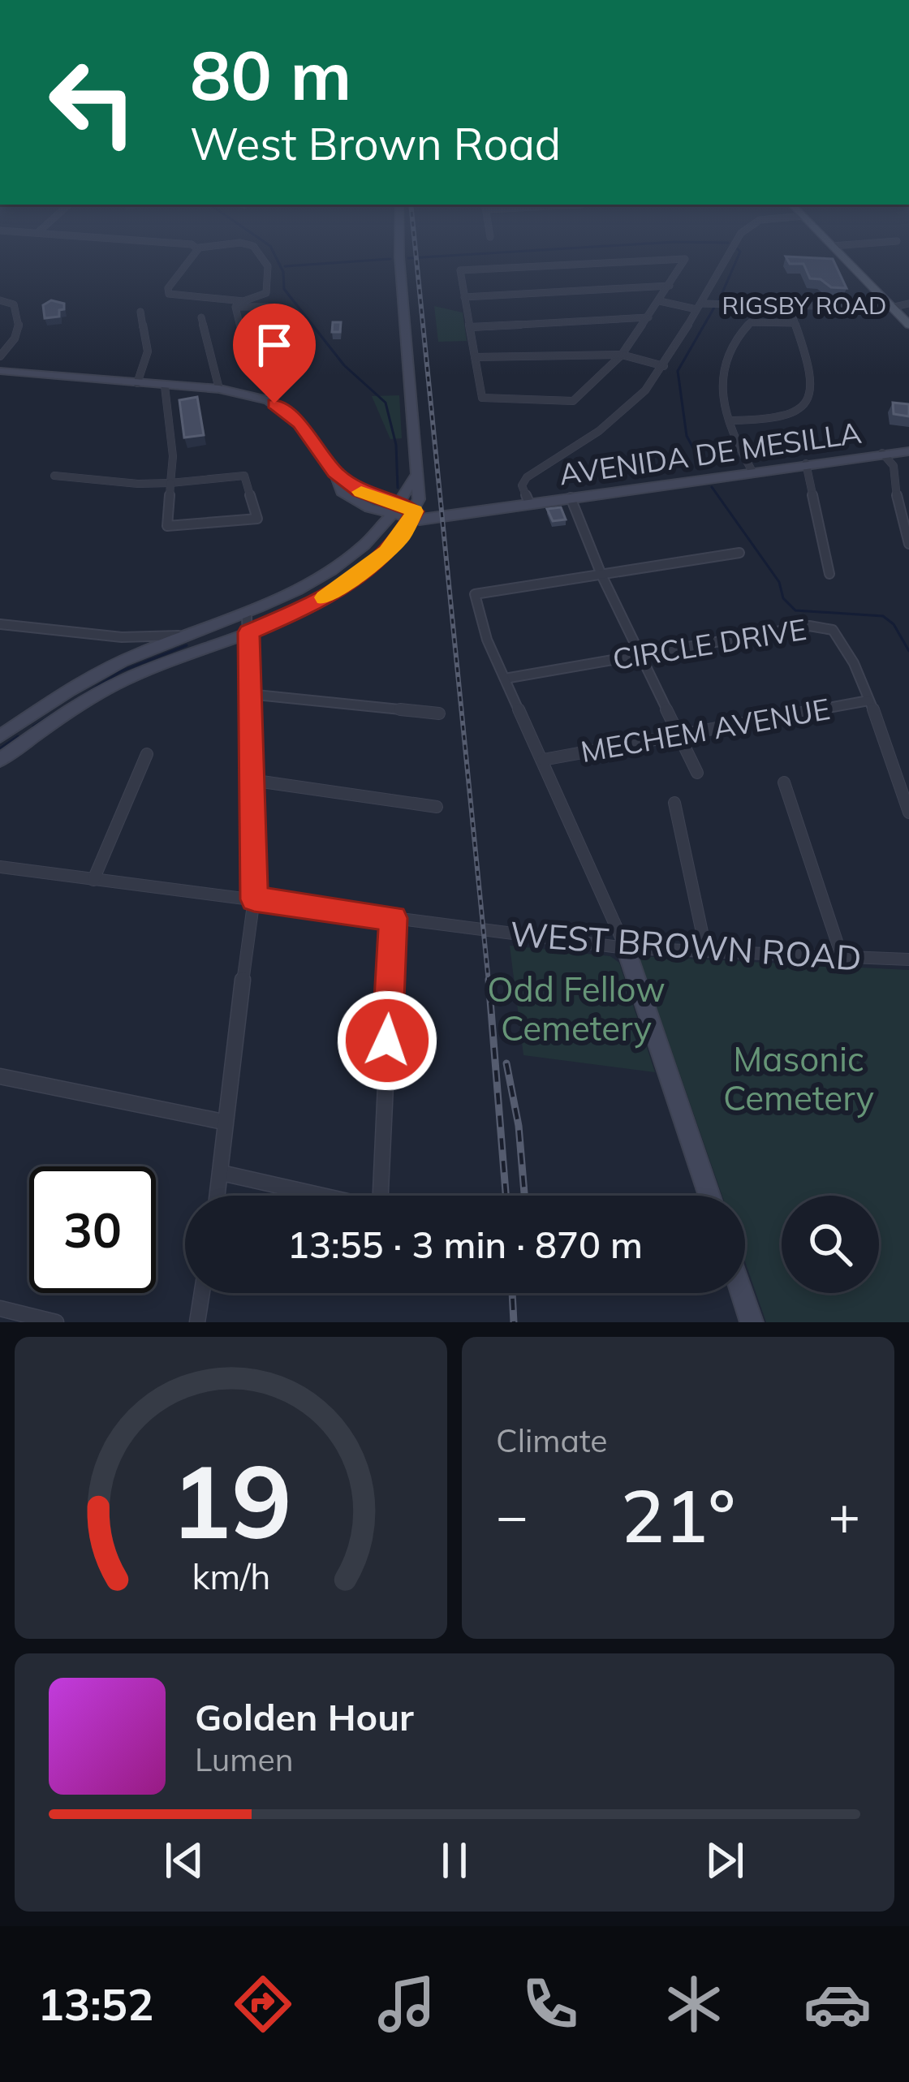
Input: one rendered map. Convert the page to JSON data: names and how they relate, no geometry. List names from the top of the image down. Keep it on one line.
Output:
{"streets":{"main road":["AVENIDA DE MESILLA"],"street":["RIGSBY ROAD","CIRCLE DRIVE","MECHEM AVENUE","WEST BROWN ROAD"]},"crossings":[["CIRCLE DRIVE","MECHEM AVENUE"]],"parks":["Odd Fellow Cemetery","Masonic Cemetery"],"page":{"turn":["80 m","West Brown Road"],"limit":"30","trip":"13:55 · 3 min · 870 m","tile":"Climate","heat":["−","21°","+"],"song":["Golden Hour","Lumen"],"tabs":"13:52","gauge":["19","km/h"]}}
